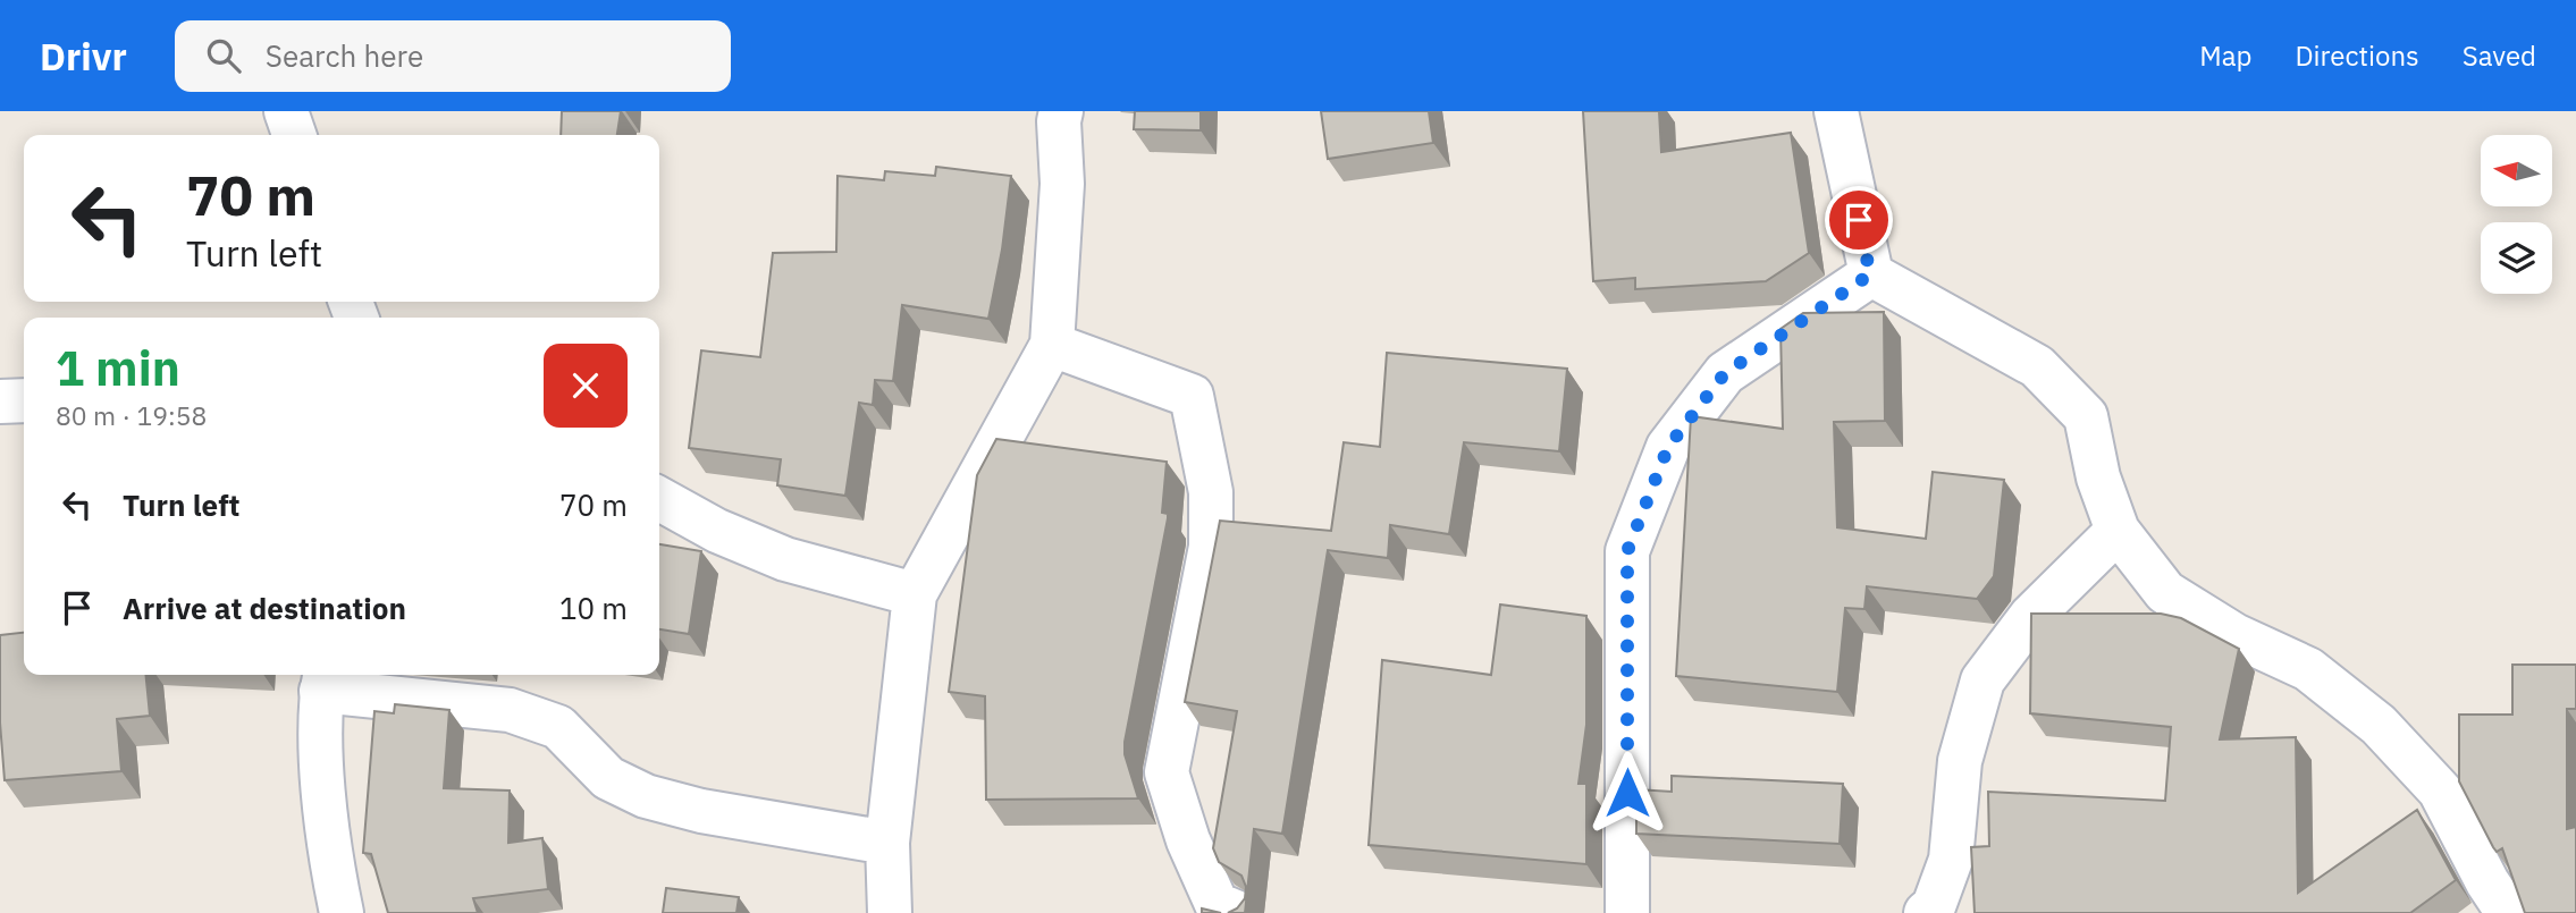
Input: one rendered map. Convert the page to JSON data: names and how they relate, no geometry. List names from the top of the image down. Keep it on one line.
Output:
{"north":"left","page":{"header":"Drivr","search":"Search here","nav":["Map","Directions","Saved"],"turn":["70 m","Turn left"],"heading":["1 min","80 m · 19:58"],"list":[{"name":"Turn left","value":"70 m"},{"name":"Arrive at destination","value":"10 m"}]}}
